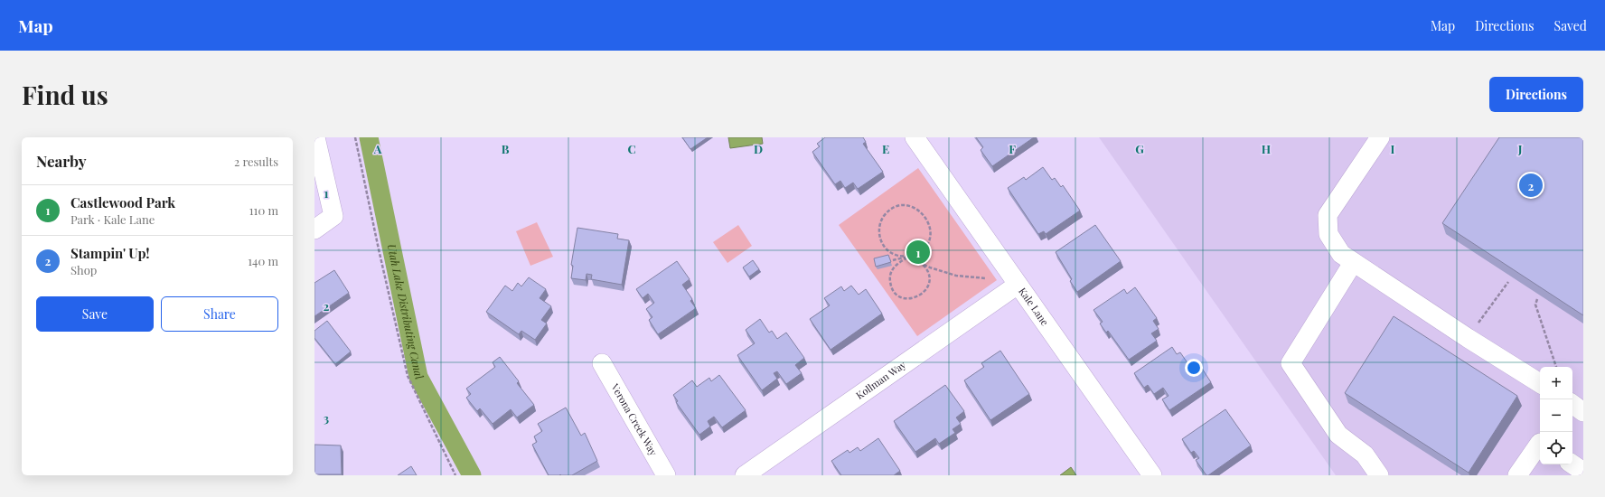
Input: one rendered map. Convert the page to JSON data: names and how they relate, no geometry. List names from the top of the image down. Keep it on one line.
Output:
{"streets":{"street":["Kale Lane","Kollman Way","Verona Creek Way"]},"crossings":[["Kale Lane","Kollman Way"]],"water":["Utah Lake Distributing Canal"],"page":{"header":"Map","nav":["Map","Directions","Saved"],"buttons":["Directions",["Save","Share"]],"title":"Find us","heading":["Nearby","2 results"],"pins":["2","1"],"list":[{"mark":"1","name":"Castlewood Park","note":"Park · Kale Lane","value":"110 m"},{"mark":"2","name":"Stampin' Up!","note":"Shop","value":"140 m"}],"map_buttons":["+","−"]},"grid":{"columns":["A","B","C","D","E","F","G","H","I","J"],"rows":["1","2","3"]}}
